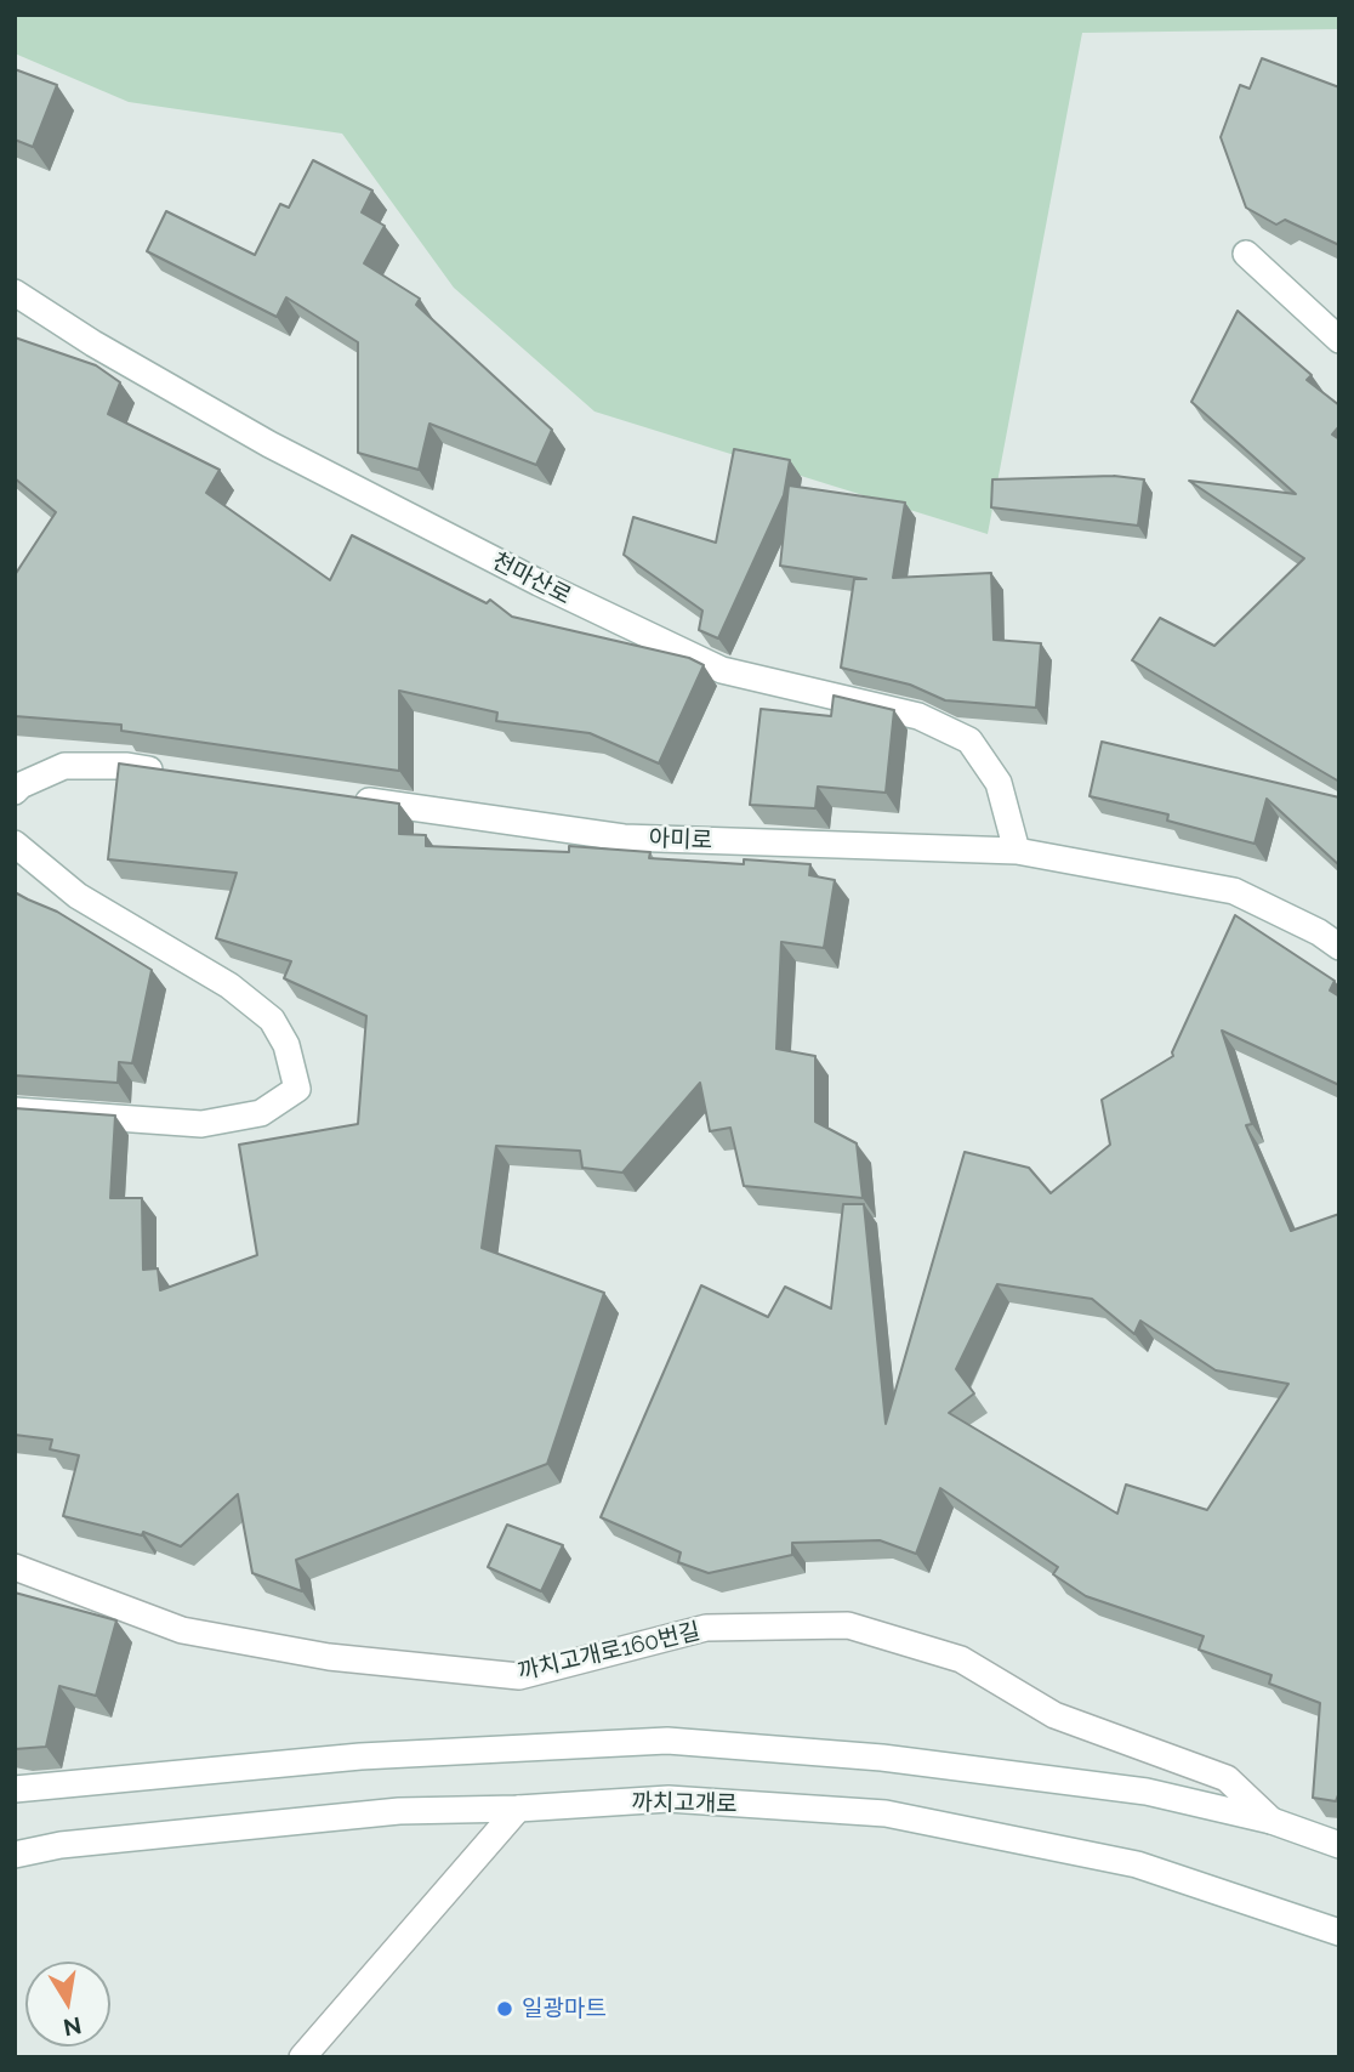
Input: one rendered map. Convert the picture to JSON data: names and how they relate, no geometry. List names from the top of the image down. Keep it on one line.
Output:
{"streets":{"street":["천마산로","아미로","까치고개로160번길","까치고개로"]},"crossings":[["천마산로","아미로"]],"places":["일광마트"],"north":"bottom"}
